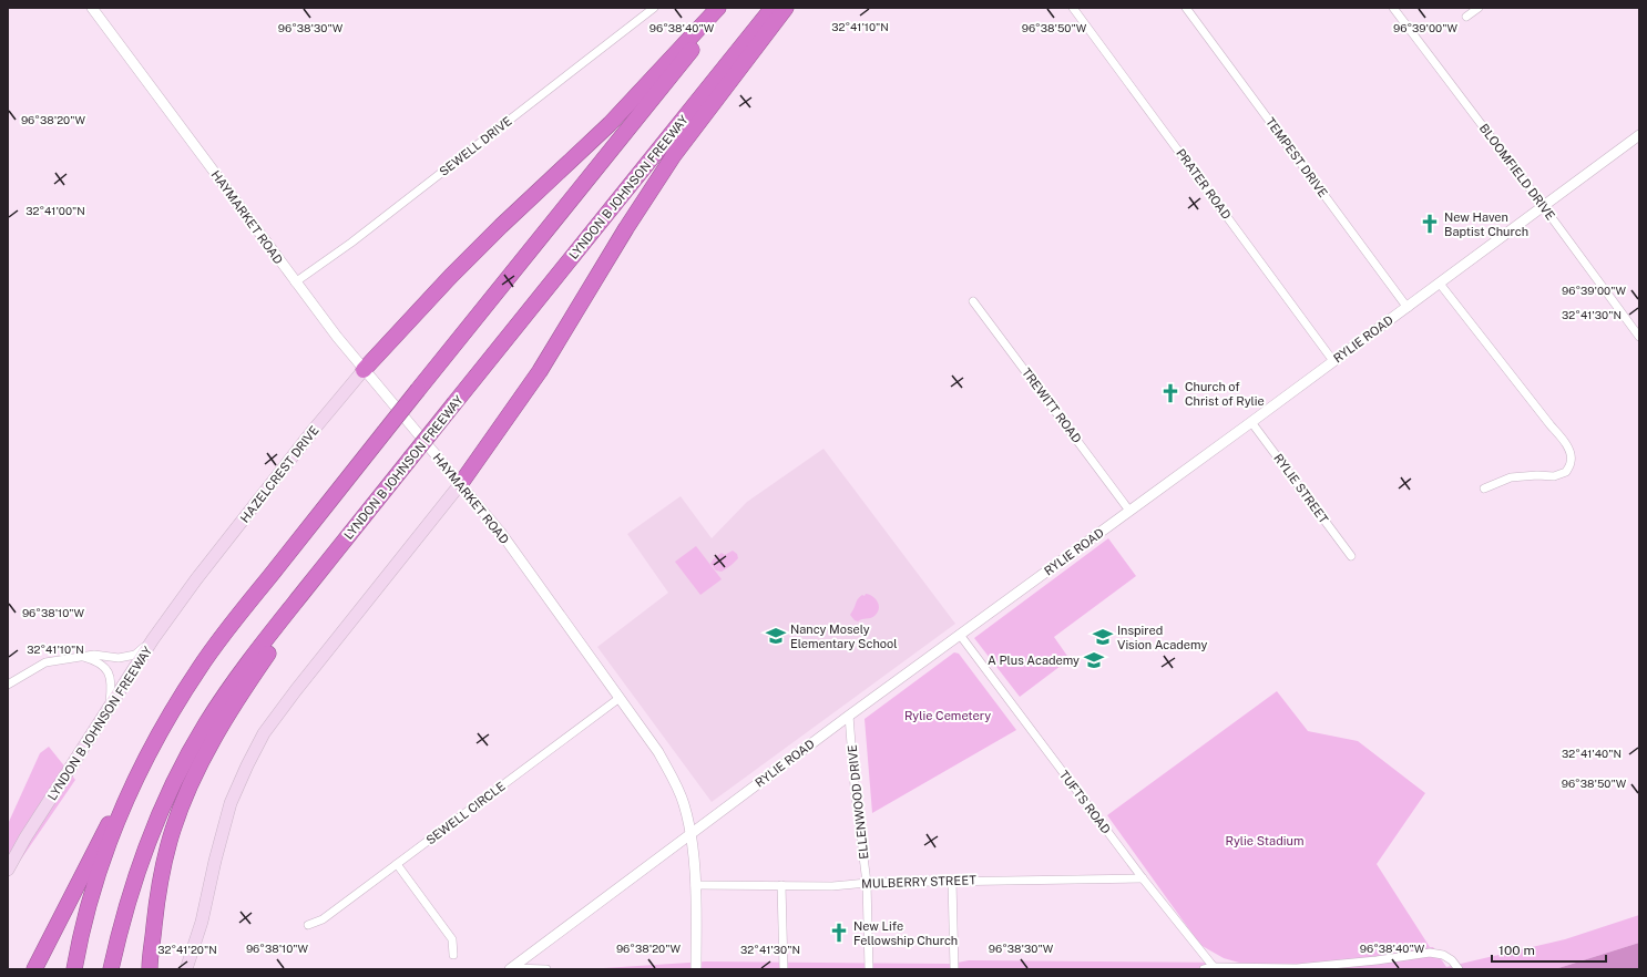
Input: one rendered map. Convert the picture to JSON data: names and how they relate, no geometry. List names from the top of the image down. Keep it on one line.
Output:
{"streets":{"highway":["LYNDON B JOHNSON FREEWAY"],"main road":["HAZELCREST DRIVE"],"street":["SEWELL DRIVE","TEMPEST DRIVE","BLOOMFIELD DRIVE","PRATER ROAD","HAYMARKET ROAD","RYLIE ROAD","TREWITT ROAD","RYLIE STREET","ELLENWOOD DRIVE","TUFTS ROAD","SEWELL CIRCLE","MULBERRY STREET"]},"crossings":[["SEWELL DRIVE","HAYMARKET ROAD"],["TEMPEST DRIVE","RYLIE ROAD"],["BLOOMFIELD DRIVE","RYLIE ROAD"],["PRATER ROAD","RYLIE ROAD"],["LYNDON B JOHNSON FREEWAY","HAZELCREST DRIVE"],["HAYMARKET ROAD","RYLIE ROAD"],["HAYMARKET ROAD","HAZELCREST DRIVE"],["HAYMARKET ROAD","SEWELL CIRCLE"],["HAYMARKET ROAD","MULBERRY STREET"],["RYLIE ROAD","TREWITT ROAD"],["RYLIE ROAD","RYLIE STREET"],["RYLIE ROAD","ELLENWOOD DRIVE"],["RYLIE ROAD","TUFTS ROAD"],["ELLENWOOD DRIVE","MULBERRY STREET"],["TUFTS ROAD","MULBERRY STREET"]],"parks":["Rylie Cemetery","Rylie Stadium"],"places":{"church":["New Haven Baptist Church","Church of Christ of Rylie","New Life Fellowship Church"],"school or university":["Nancy Mosely Elementary School","Inspired Vision Academy","A Plus Academy"]},"scale_bar":"100 m","coordinates":["32°41'10\"N","96°38'30\"W","96°38'40\"W","96°38'50\"W","96°39'00\"W","96°38'20\"W","32°41'00\"N","32°41'30\"N","96°38'10\"W","32°41'40\"N","32°41'20\"N"]}
